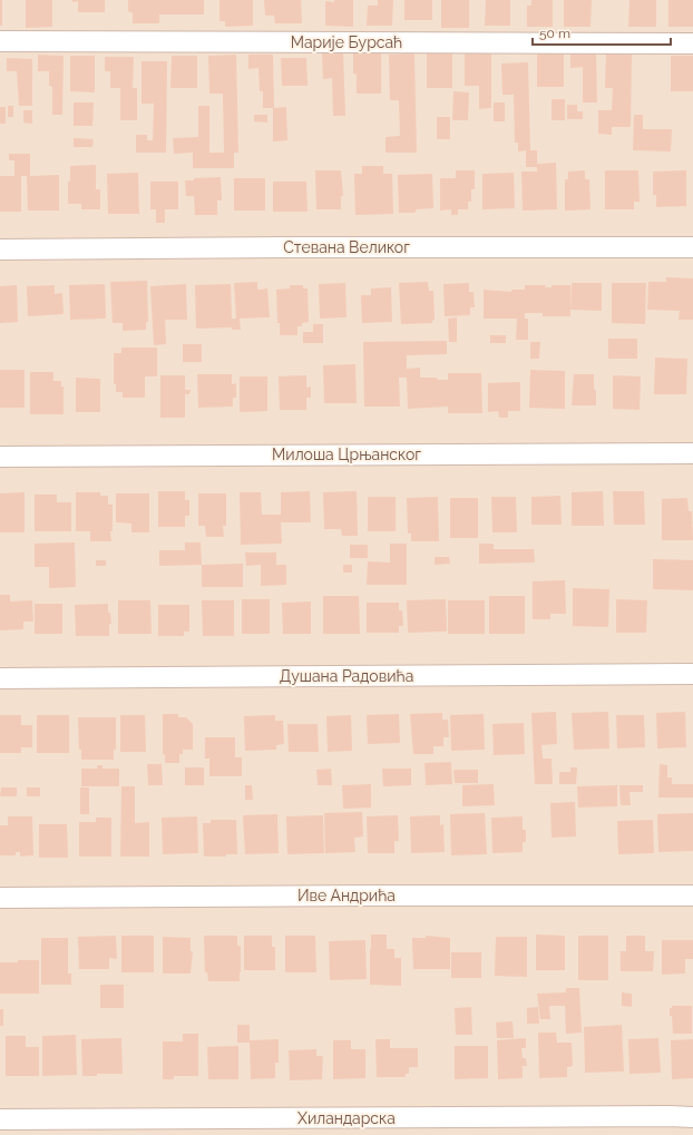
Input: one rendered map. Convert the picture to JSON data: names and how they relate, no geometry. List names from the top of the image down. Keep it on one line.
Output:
{"streets":{"street":["Марије Бурсаћ","Стевана Великог","Милоша Црњанског","Душана Радовића","Иве Андрића","Хиландарска"]},"scale_bar":"50 m"}
